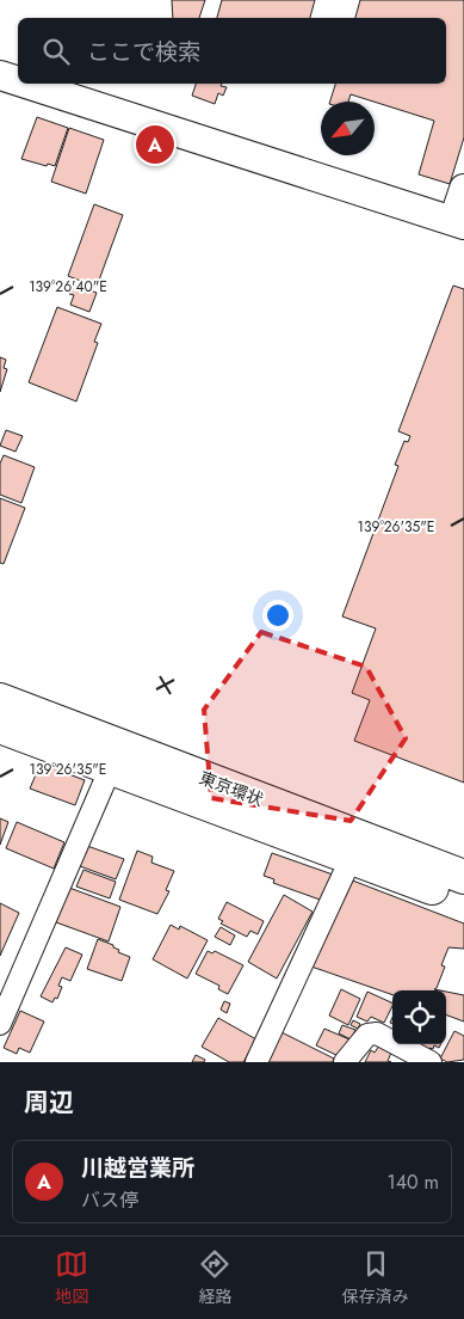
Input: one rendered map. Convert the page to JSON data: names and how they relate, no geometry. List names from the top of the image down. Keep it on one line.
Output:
{"streets":{"highway":["東京環状"]},"north":"bottom left","page":{"search":"ここで検索","pins":"A","heading":"周辺","list":[{"mark":"A","name":"川越営業所","note":"バス停","value":"140 m"}],"nav":["地図","経路","保存済み"]},"coordinates":["139°26'40\"E","139°26'35\"E"]}
